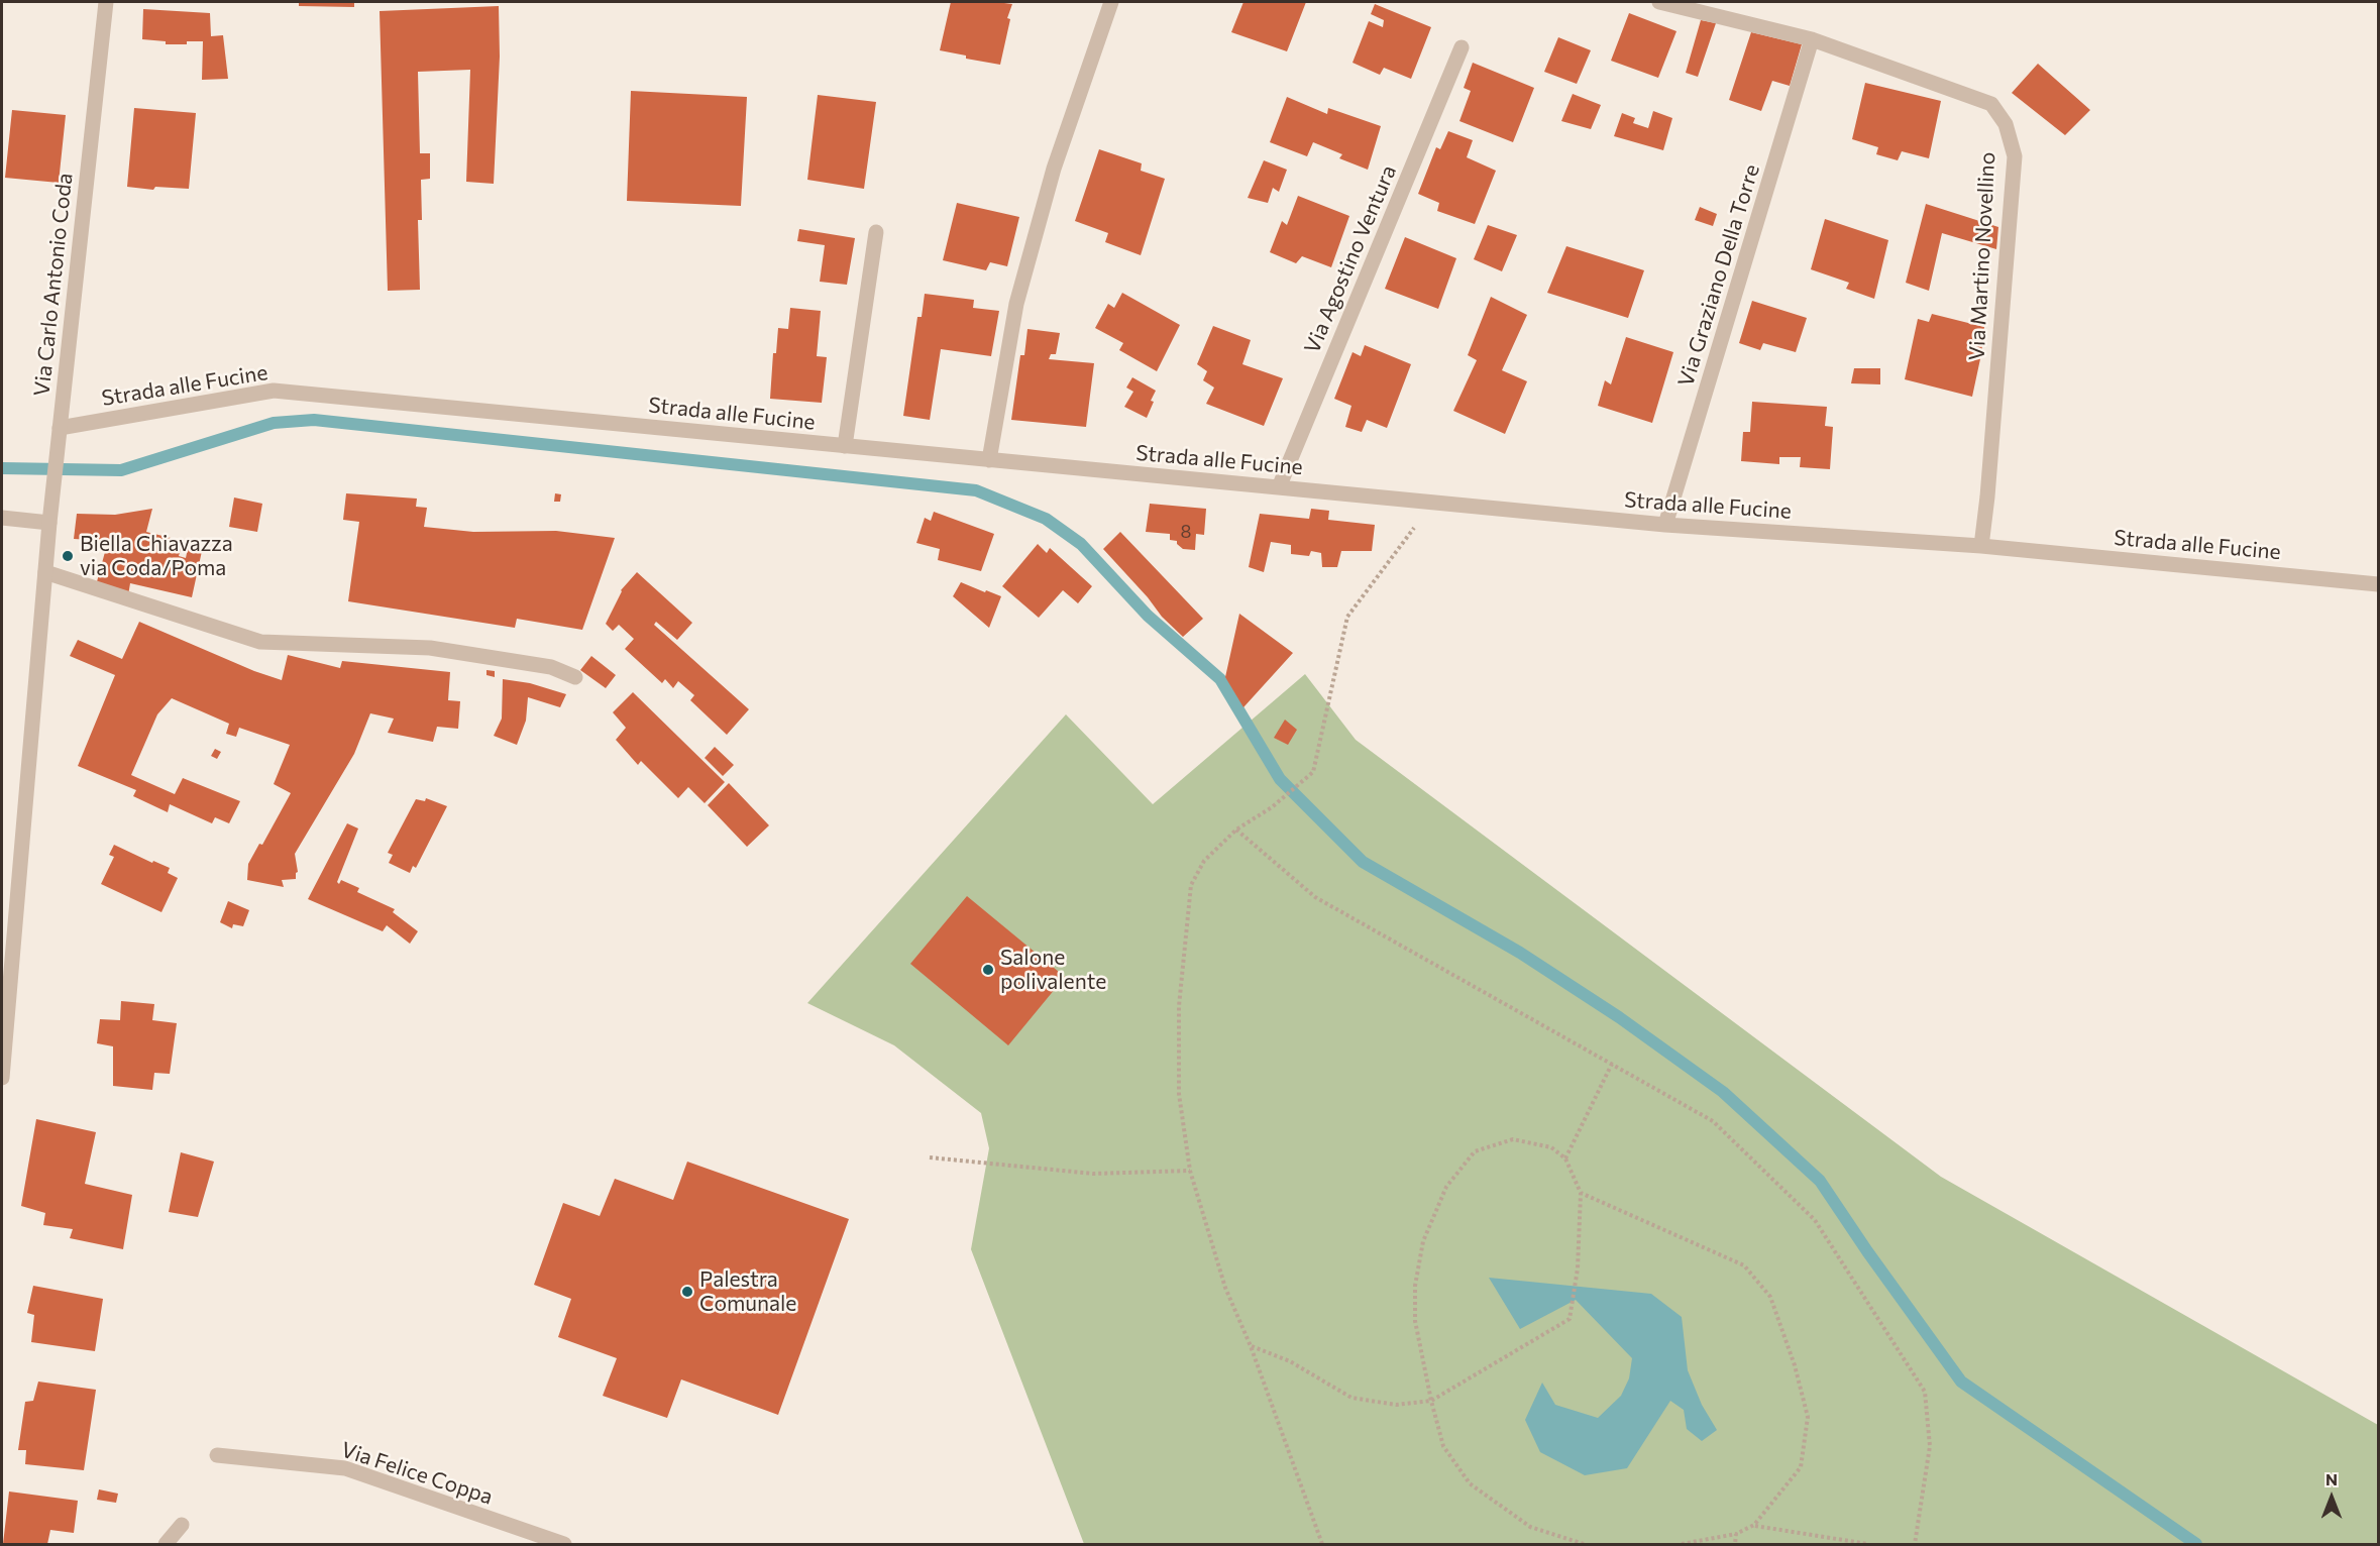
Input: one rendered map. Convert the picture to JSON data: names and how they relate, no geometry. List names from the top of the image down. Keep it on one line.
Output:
{"streets":{"street":["Via Martino Novellino","Via Agostino Ventura","Via Graziano Della Torre","Via Carlo Antonio Coda","Strada alle Fucine","Via Felice Coppa"]},"crossings":[["Via Martino Novellino","Via Graziano Della Torre"],["Via Martino Novellino","Strada alle Fucine"],["Via Agostino Ventura","Strada alle Fucine"],["Via Graziano Della Torre","Strada alle Fucine"],["Via Carlo Antonio Coda","Strada alle Fucine"]],"places":["Biella Chiavazza via Coda/Poma","Salone polivalente","Palestra Comunale"],"house_numbers":["8"],"north":"top"}
